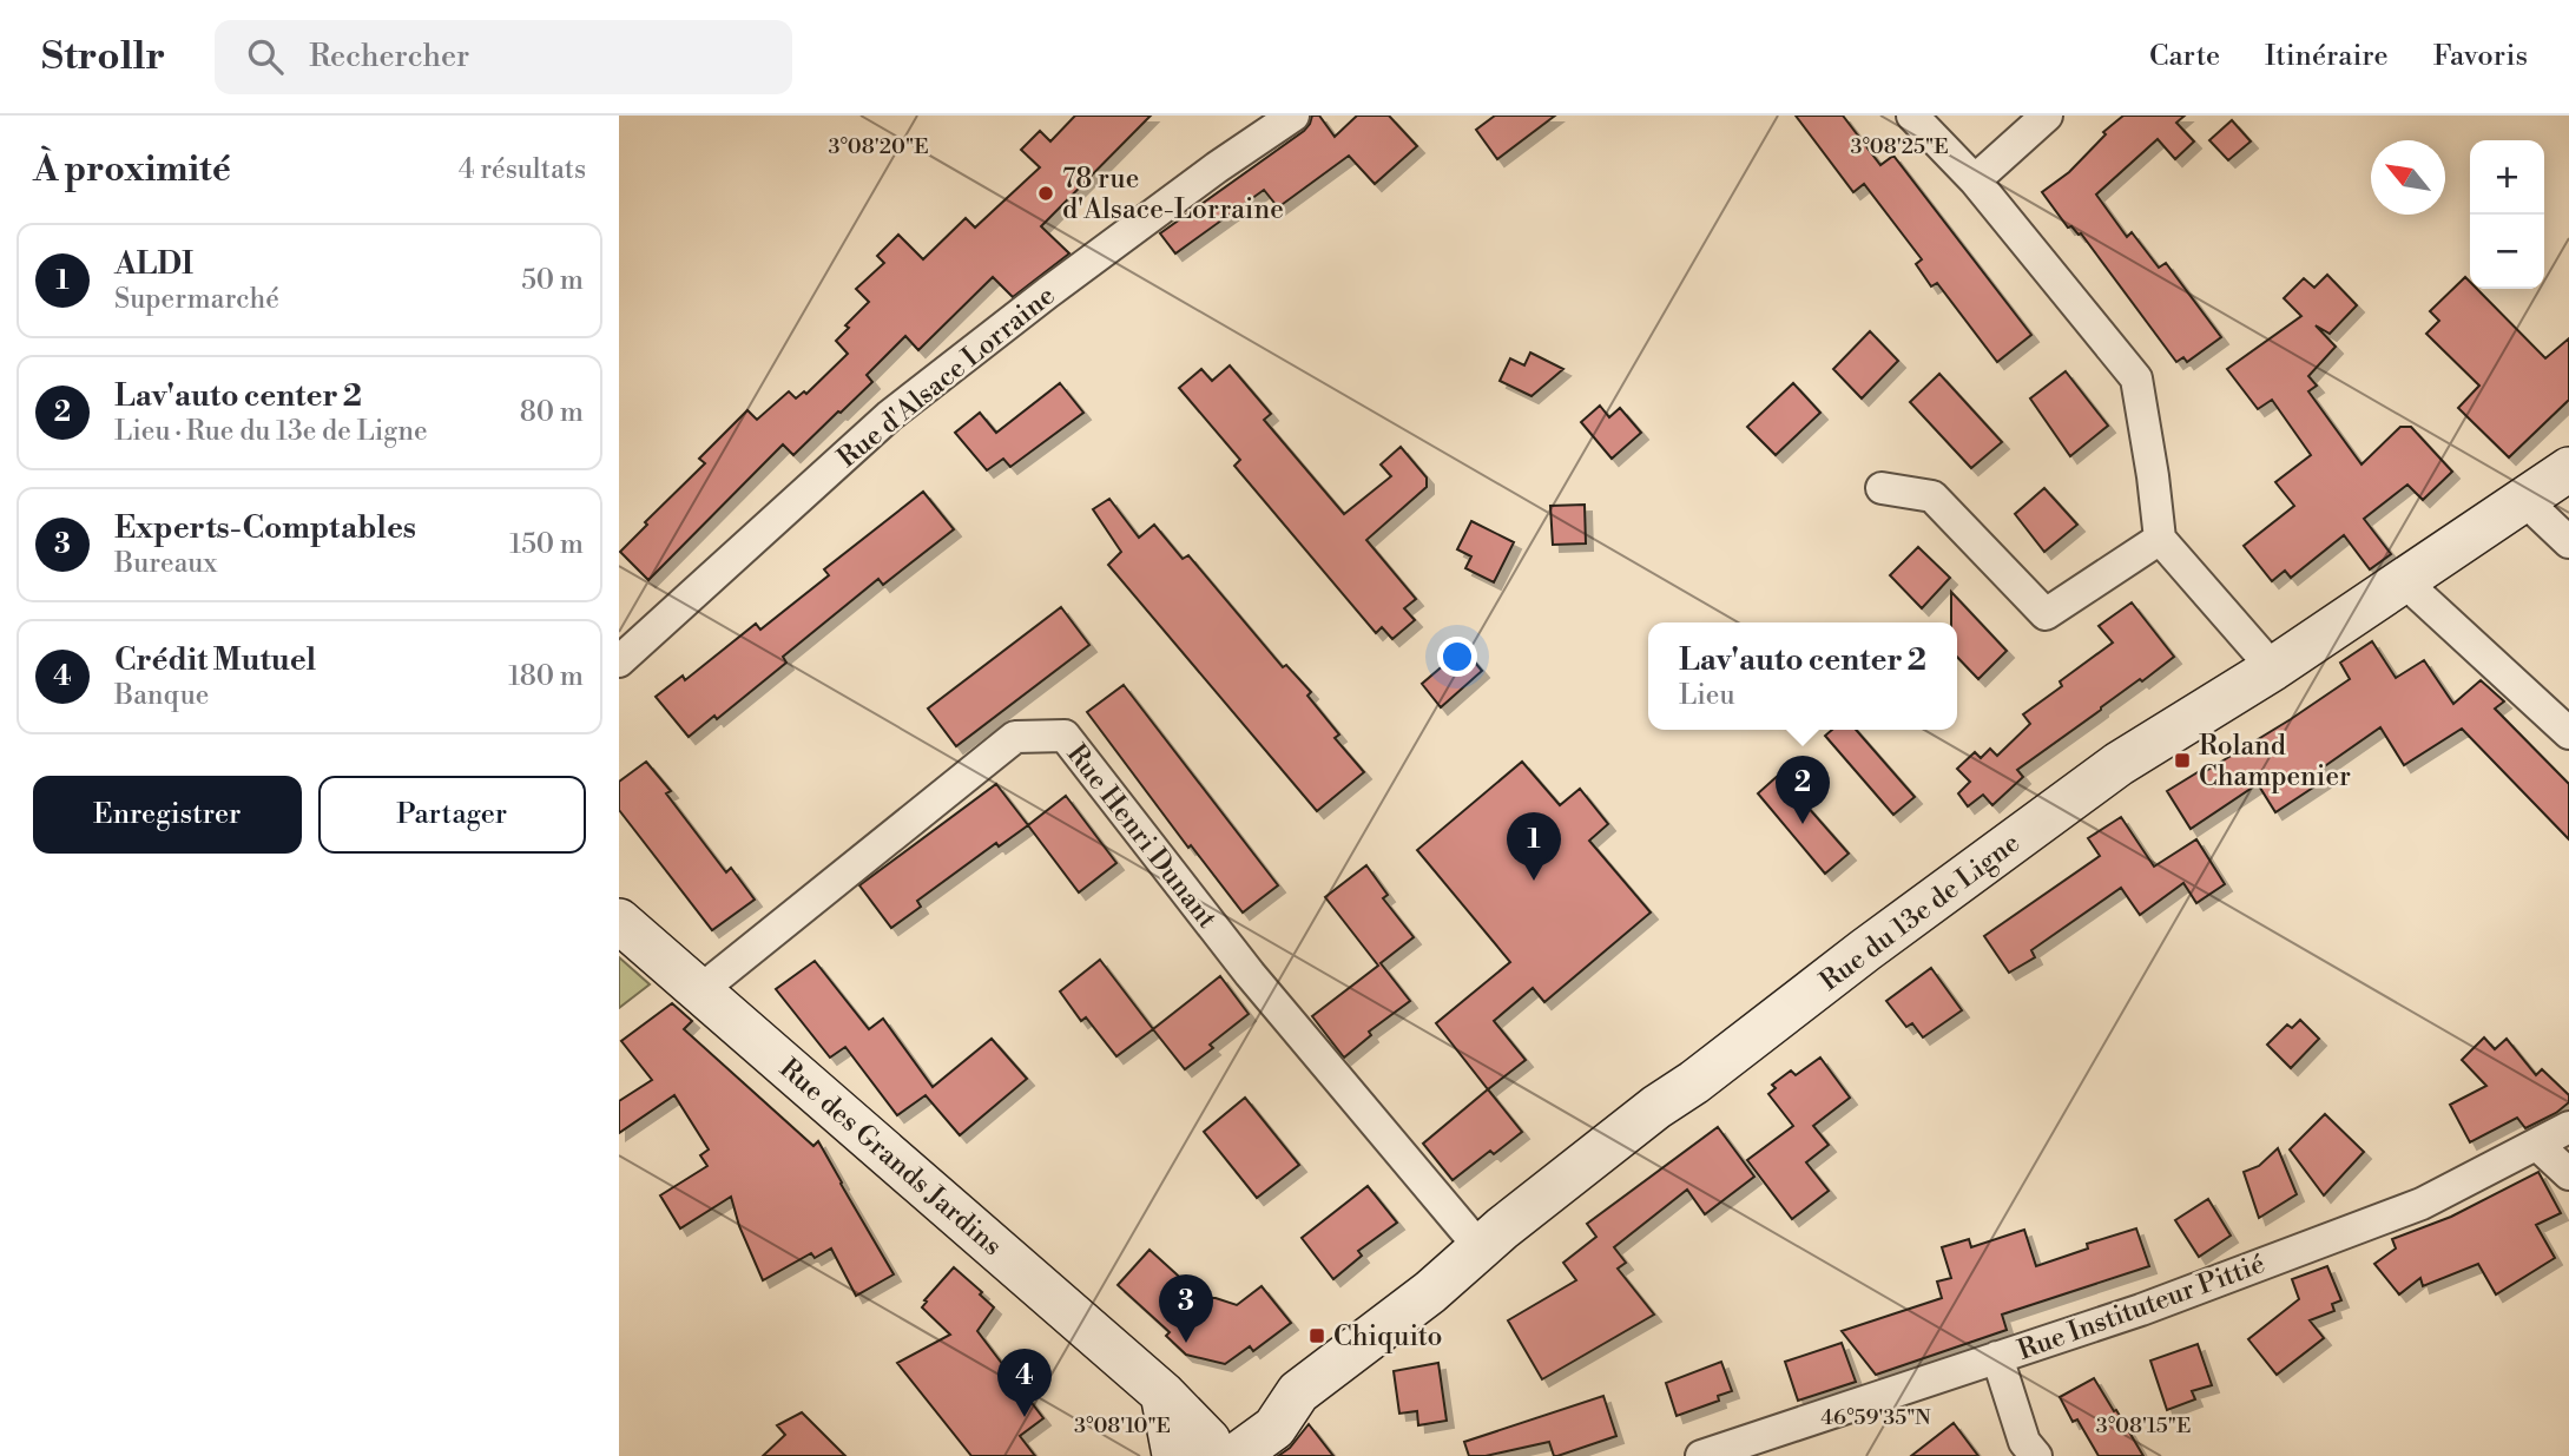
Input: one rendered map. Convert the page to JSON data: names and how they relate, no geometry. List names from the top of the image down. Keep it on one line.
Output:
{"streets":{"main road":["Rue du 13e de Ligne","Rue des Grands Jardins"],"street":["Rue d'Alsace Lorraine","Rue Henri Dunant","Rue Instituteur Pittié"]},"crossings":[["Rue Henri Dunant","Rue du 13e de Ligne"],["Rue Henri Dunant","Rue des Grands Jardins"],["Rue du 13e de Ligne","Rue des Grands Jardins"]],"places":{"other":["78 rue d'Alsace-Lorraine"],"transit":["Roland Champenier","Chiquito"]},"north":"top left","page":{"header":"Strollr","search":"Rechercher","nav":["Carte","Itinéraire","Favoris"],"heading":["À proximité","4 résultats"],"map_buttons":["+","−"],"list":[{"mark":"1","name":"ALDI","note":"Supermarché","value":"50 m"},{"mark":"2","name":"Lav'auto center 2","note":"Lieu · Rue du 13e de Ligne","value":"80 m"},{"mark":"3","name":"Experts-Comptables","note":"Bureaux","value":"150 m"},{"mark":"4","name":"Crédit Mutuel","note":"Banque","value":"180 m"}],"popup":["Lav'auto center 2","Lieu"],"buttons":["Enregistrer","Partager"],"pins":["2","1","3","4"]},"coordinates":["3°08'20\"E","3°08'25\"E","46°59'35\"N","3°08'10\"E","3°08'15\"E"]}
